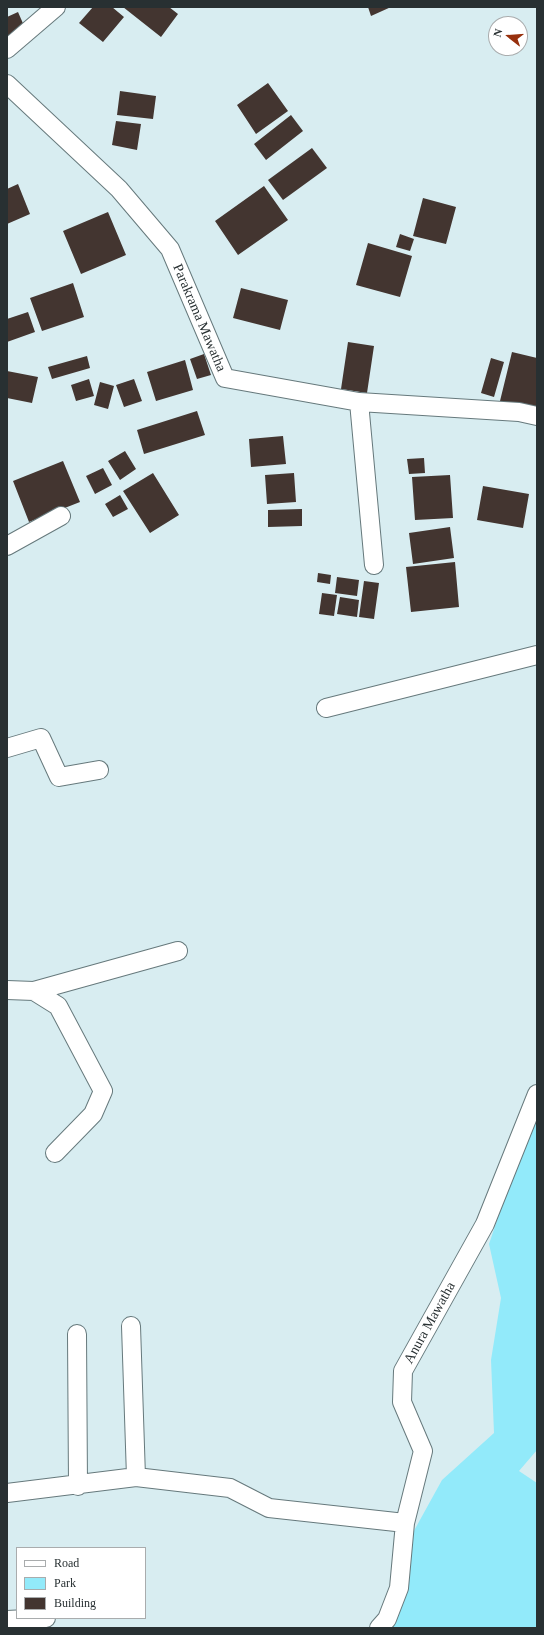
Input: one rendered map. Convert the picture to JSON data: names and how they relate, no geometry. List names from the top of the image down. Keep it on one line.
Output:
{"streets":{"street":["Parakrama Mawatha","Anura Mawatha"]},"legend":["Road","Park","Building"],"north":"left"}
